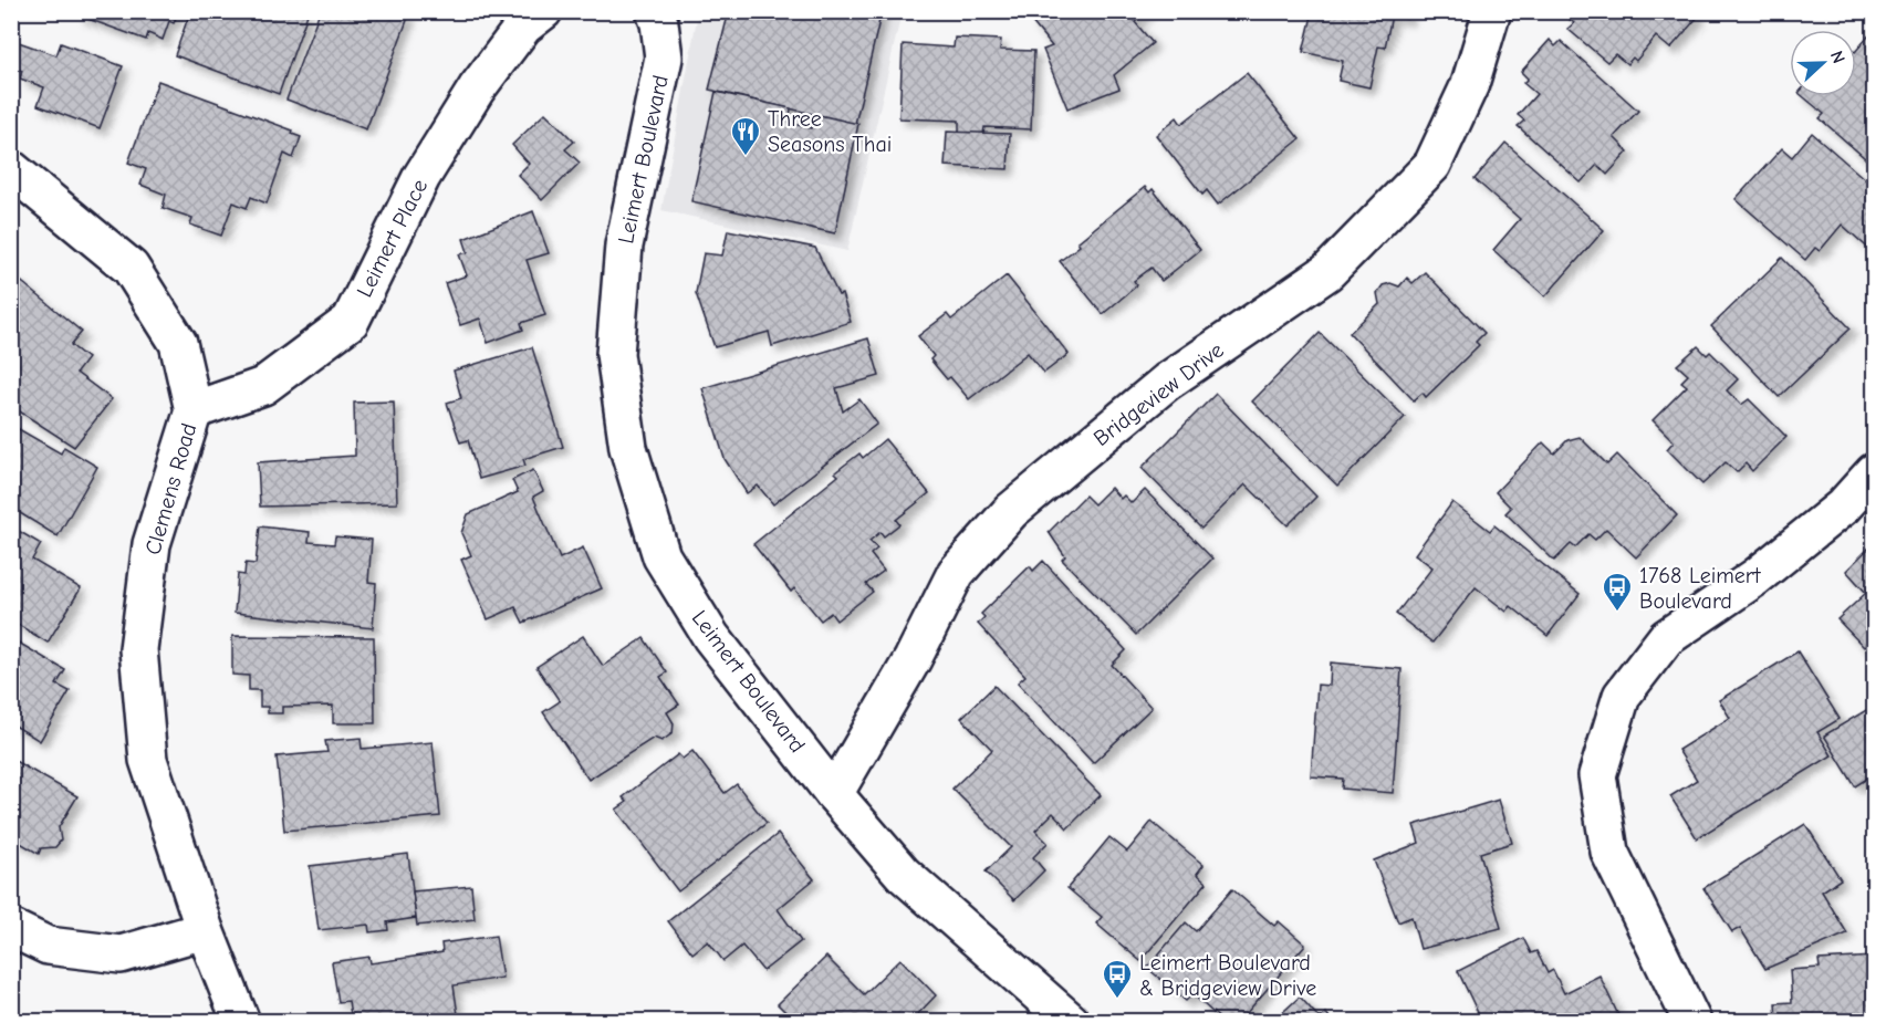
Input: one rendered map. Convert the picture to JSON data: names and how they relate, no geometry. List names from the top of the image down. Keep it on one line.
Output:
{"streets":{"street":["Leimert Boulevard","Leimert Place","Bridgeview Drive","Clemens Road"]},"crossings":[["Leimert Boulevard","Bridgeview Drive"],["Leimert Place","Clemens Road"]],"places":{"restaurant":["Three Seasons Thai"],"bus stop":["1768 Leimert Boulevard","Leimert Boulevard & Bridgeview Drive"]},"north":"right"}
